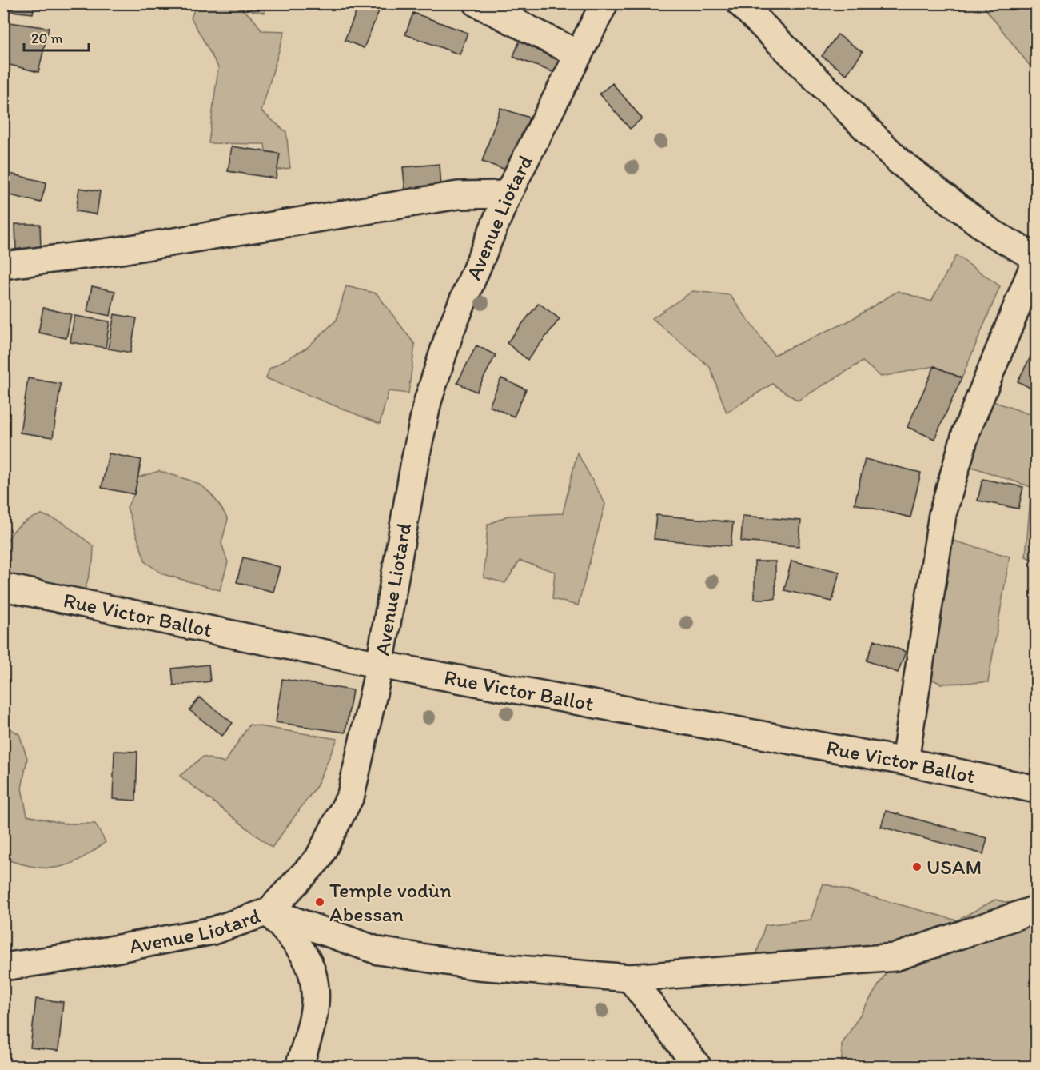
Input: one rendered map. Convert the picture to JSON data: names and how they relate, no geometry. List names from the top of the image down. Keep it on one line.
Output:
{"streets":{"street":["Avenue Liotard","Rue Victor Ballot"]},"crossings":[["Avenue Liotard","Rue Victor Ballot"]],"places":["USAM","Temple vodùn Abessan"],"scale_bar":"20 m"}
